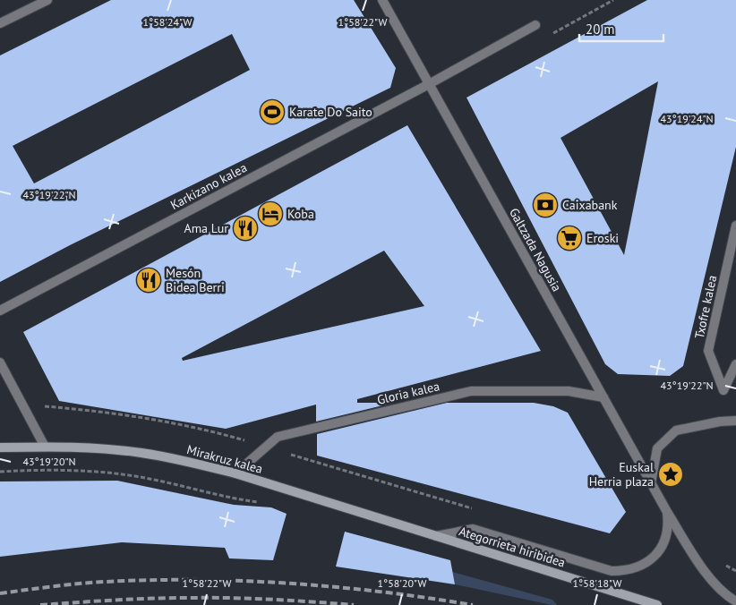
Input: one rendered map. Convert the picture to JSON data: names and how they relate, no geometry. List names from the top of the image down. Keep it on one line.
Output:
{"streets":{"main road":["Mirakruz kalea","Ategorrieta hiribidea"],"street":["Karkizano kalea","Galtzada Nagusia","Txofre kalea","Gloria kalea"]},"crossings":[["Karkizano kalea","Galtzada Nagusia"],["Galtzada Nagusia","Gloria kalea"],["Gloria kalea","Mirakruz kalea"],["Mirakruz kalea","Ategorrieta hiribidea"]],"places":{"sports":["Karate Do Saito"],"bank":["Caixabank"],"hotel":["Koba"],"restaurant":["Ama Lur","Mesón Bidea Berri"],"supermarket":["Eroski"],"place":["Euskal Herria plaza"]},"scale_bar":"20 m","coordinates":["1°58'24\"W","1°58'22\"W","43°19'24\"N","43°19'22\"N","43°19'20\"N","1°58'20\"W","1°58'18\"W"]}
